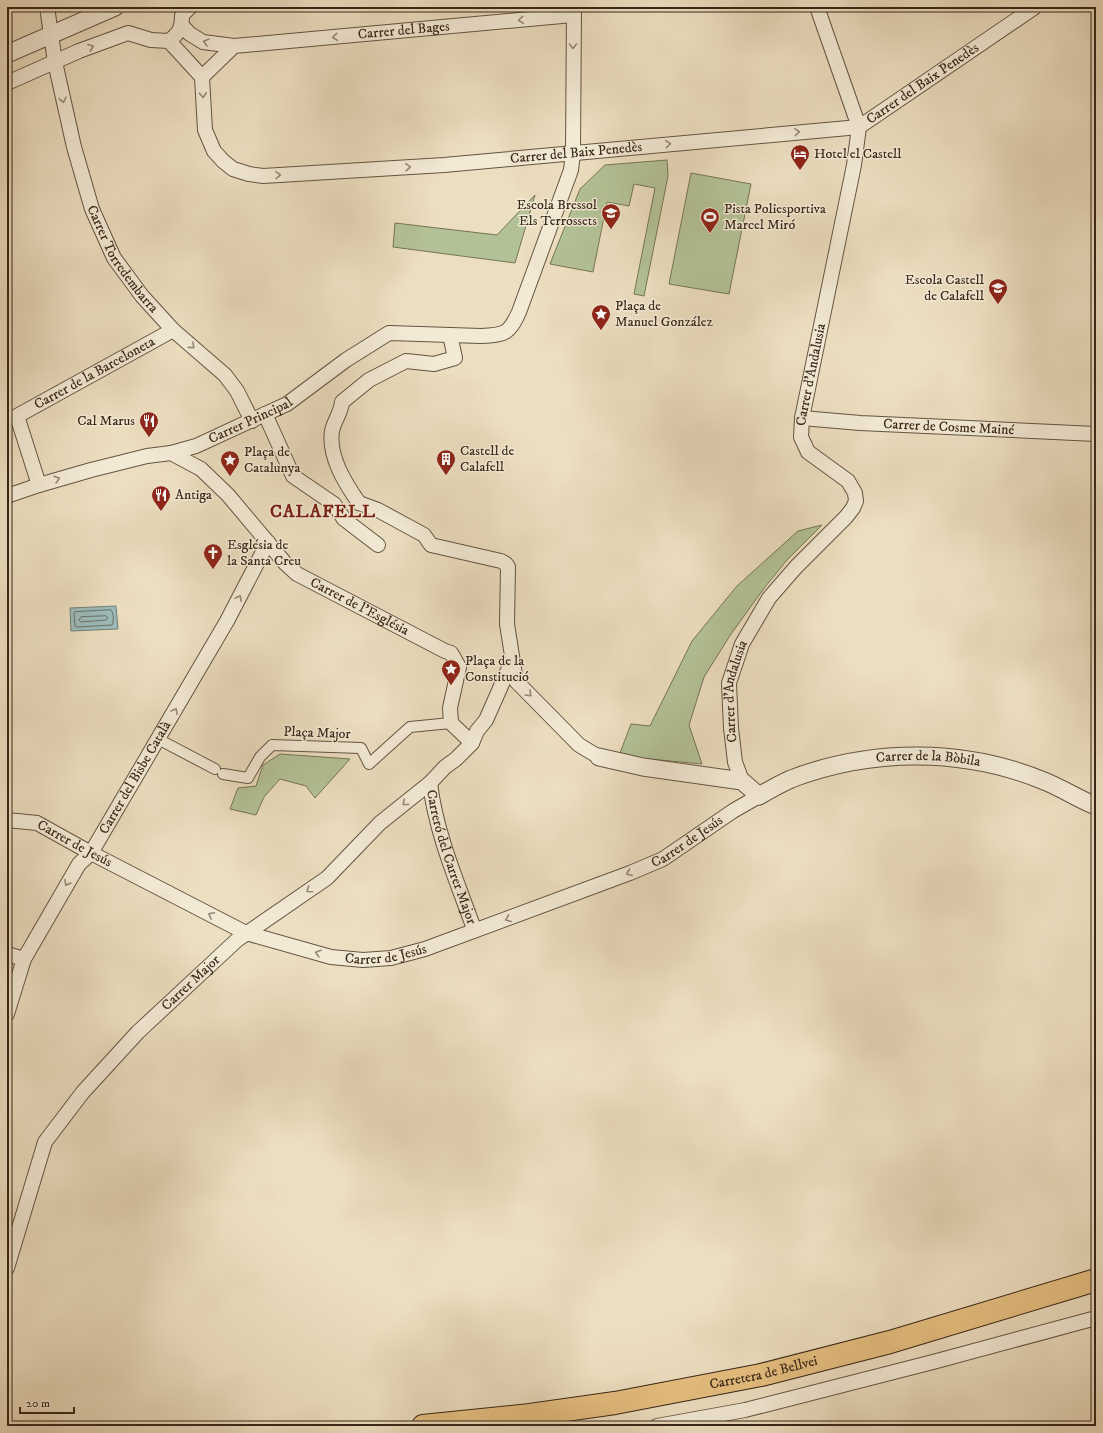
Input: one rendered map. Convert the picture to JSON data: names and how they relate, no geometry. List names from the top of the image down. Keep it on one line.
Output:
{"streets":{"main road":["Carretera de Bellvei"],"street":["Carrer del Bages","Carrer del Baix Penedès","Carrer Torredembarra","Carrer de la Barceloneta","Carrer d'Andalusia","Carrer Principal","Carrer de Cosme Mainé","Carrer de l'Església","Plaça Major","Carrer de la Bòbila","Carrer del Bisbe Català","Carrer de Jesús","Carreró del Carrer Major","Carrer Major"]},"crossings":[["Carrer del Bages","Carrer Principal"],["Carrer del Baix Penedès","Carrer d'Andalusia"],["Carrer del Baix Penedès","Carrer Principal"],["Carrer Torredembarra","Carrer de la Barceloneta"],["Carrer Torredembarra","Carrer Principal"],["Carrer de la Barceloneta","Carrer Principal"],["Carrer d'Andalusia","Carrer de Cosme Mainé"],["Carrer Principal","Carrer de l'Església"],["Carrer de l'Església","Plaça Major"],["Carrer de l'Església","Carrer del Bisbe Català"],["Plaça Major","Carrer del Bisbe Català"],["Carrer de la Bòbila","Carrer de Jesús"],["Carrer del Bisbe Català","Carrer de Jesús"],["Carrer de Jesús","Carreró del Carrer Major"],["Carrer de Jesús","Carrer Major"],["Carreró del Carrer Major","Carrer Major"]],"one_way":["Carrer del Bages","Carrer del Baix Penedès","Carrer Torredembarra","Carrer de Jesús"],"districts":["CALAFELL"],"places":{"hotel":["Hotel el Castell"],"school or university":["Escola Bressol Els Terrossets","Escola Castell de Calafell"],"sports":["Pista Poliesportiva Marcel Miró"],"place":["Plaça de Manuel González","Plaça de Catalunya","Plaça de la Constitució"],"restaurant":["Cal Marus","Antiga"],"building":["Castell de Calafell"],"church":["Església de la Santa Creu"]},"scale_bar":"20 m"}
